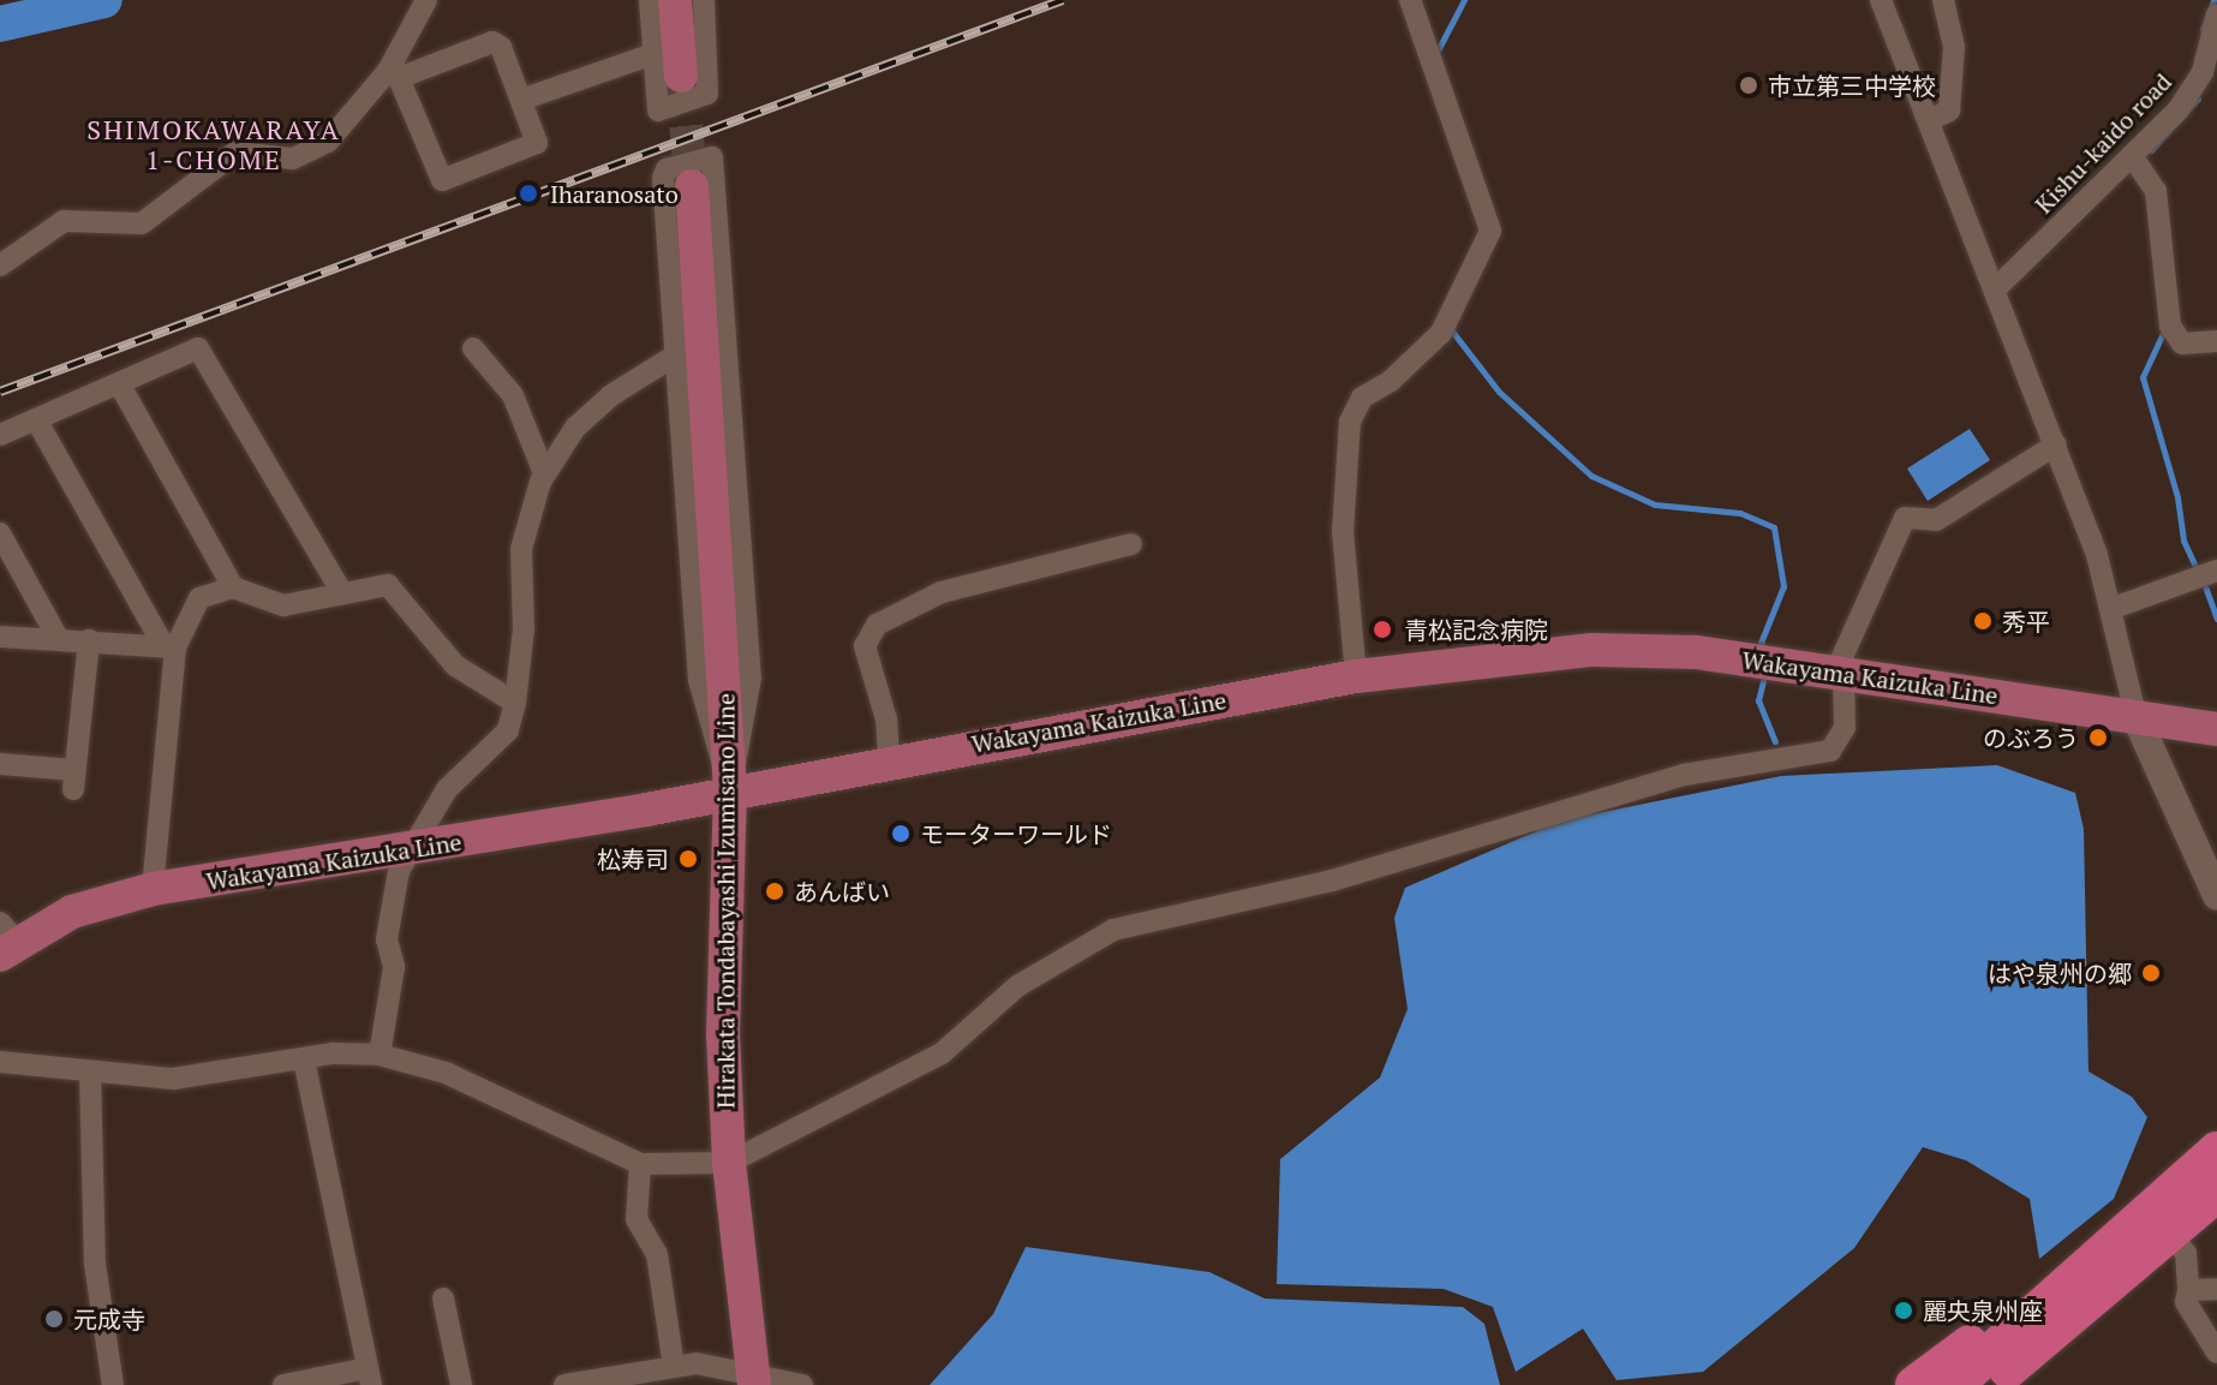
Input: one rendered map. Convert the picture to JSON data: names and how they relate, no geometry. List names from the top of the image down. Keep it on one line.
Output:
{"streets":{"main road":["Wakayama Kaizuka Line","Hirakata Tondabayashi Izumisano Line"],"street":["Kishu-kaido road"]},"crossings":[["Wakayama Kaizuka Line","Hirakata Tondabayashi Izumisano Line"]],"districts":["SHIMOKAWARAYA 1-CHOME"],"places":["市立第三中学校","Iharanosato","秀平","青松記念病院","のぶろう","モーターワールド","松寿司","あんばい","はや泉州の郷","麗央泉州座","元成寺"]}
